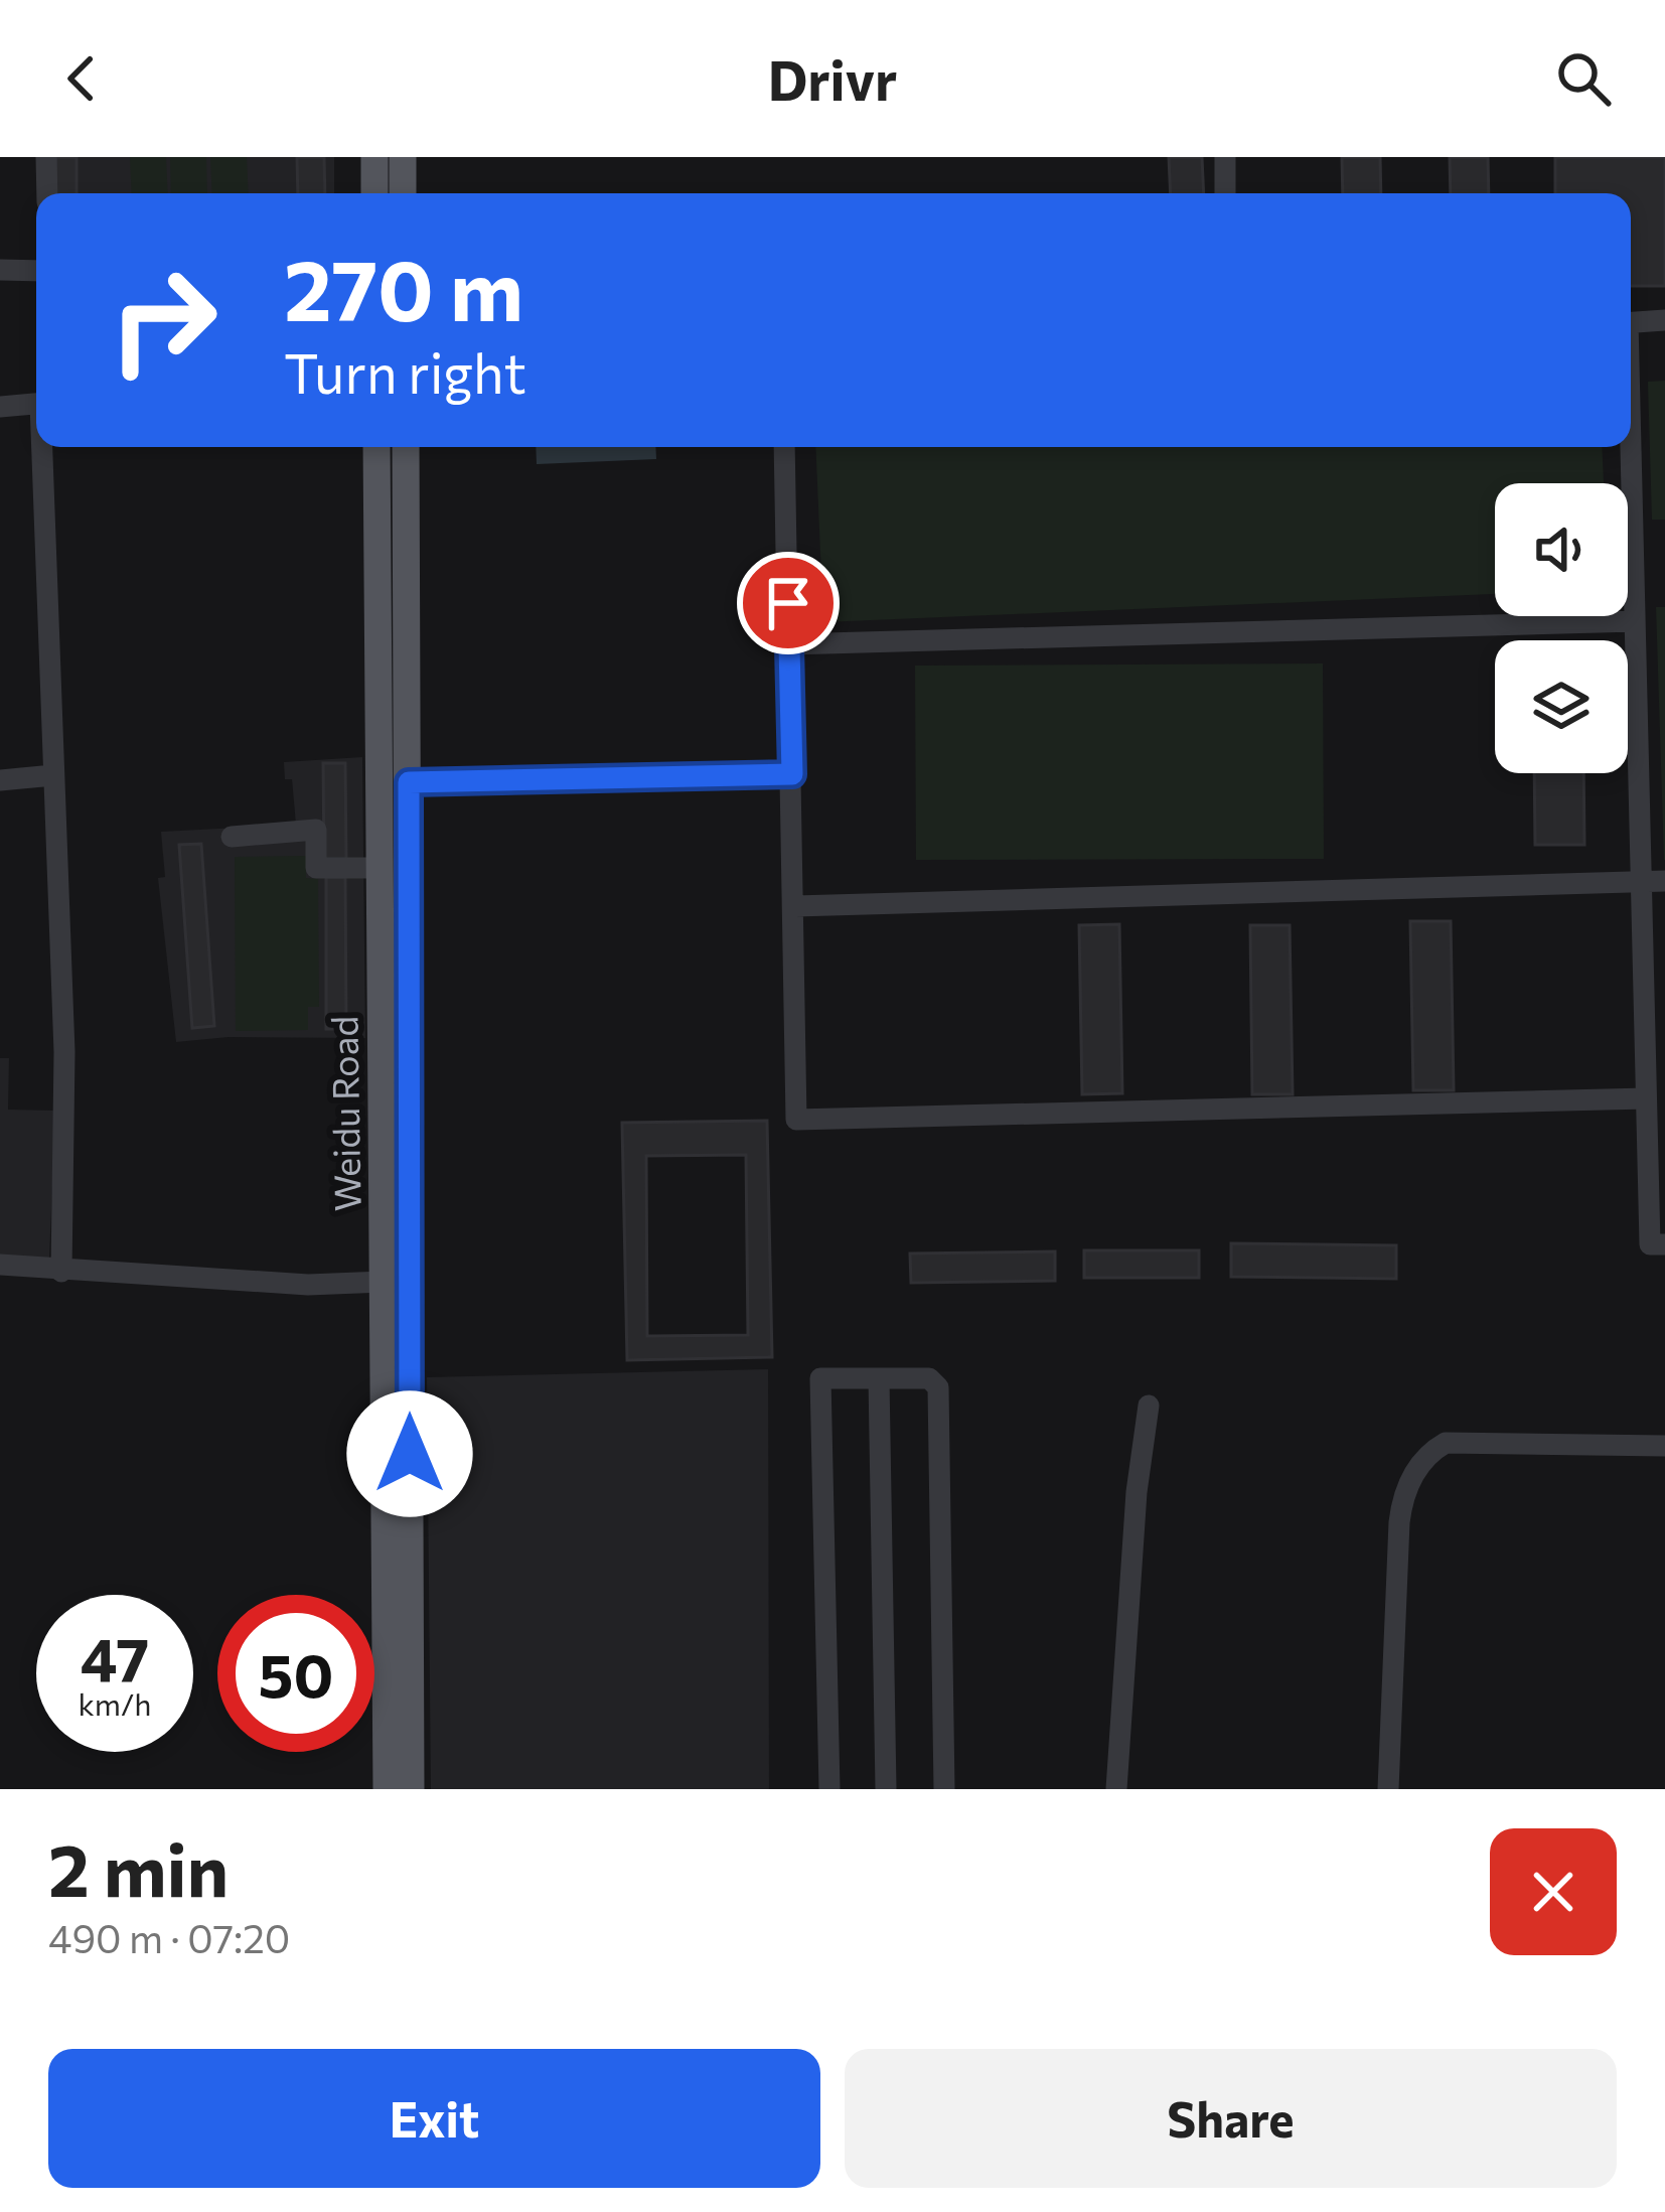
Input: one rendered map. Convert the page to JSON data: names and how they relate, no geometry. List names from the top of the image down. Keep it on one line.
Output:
{"streets":{"main road":["Weidu Road"]},"page":{"header":"Drivr","turn":["270 m","Turn right"],"speed":"47 km/h","limit":"50","heading":["2 min","490 m · 07:20"],"buttons":["Exit","Share"]}}
